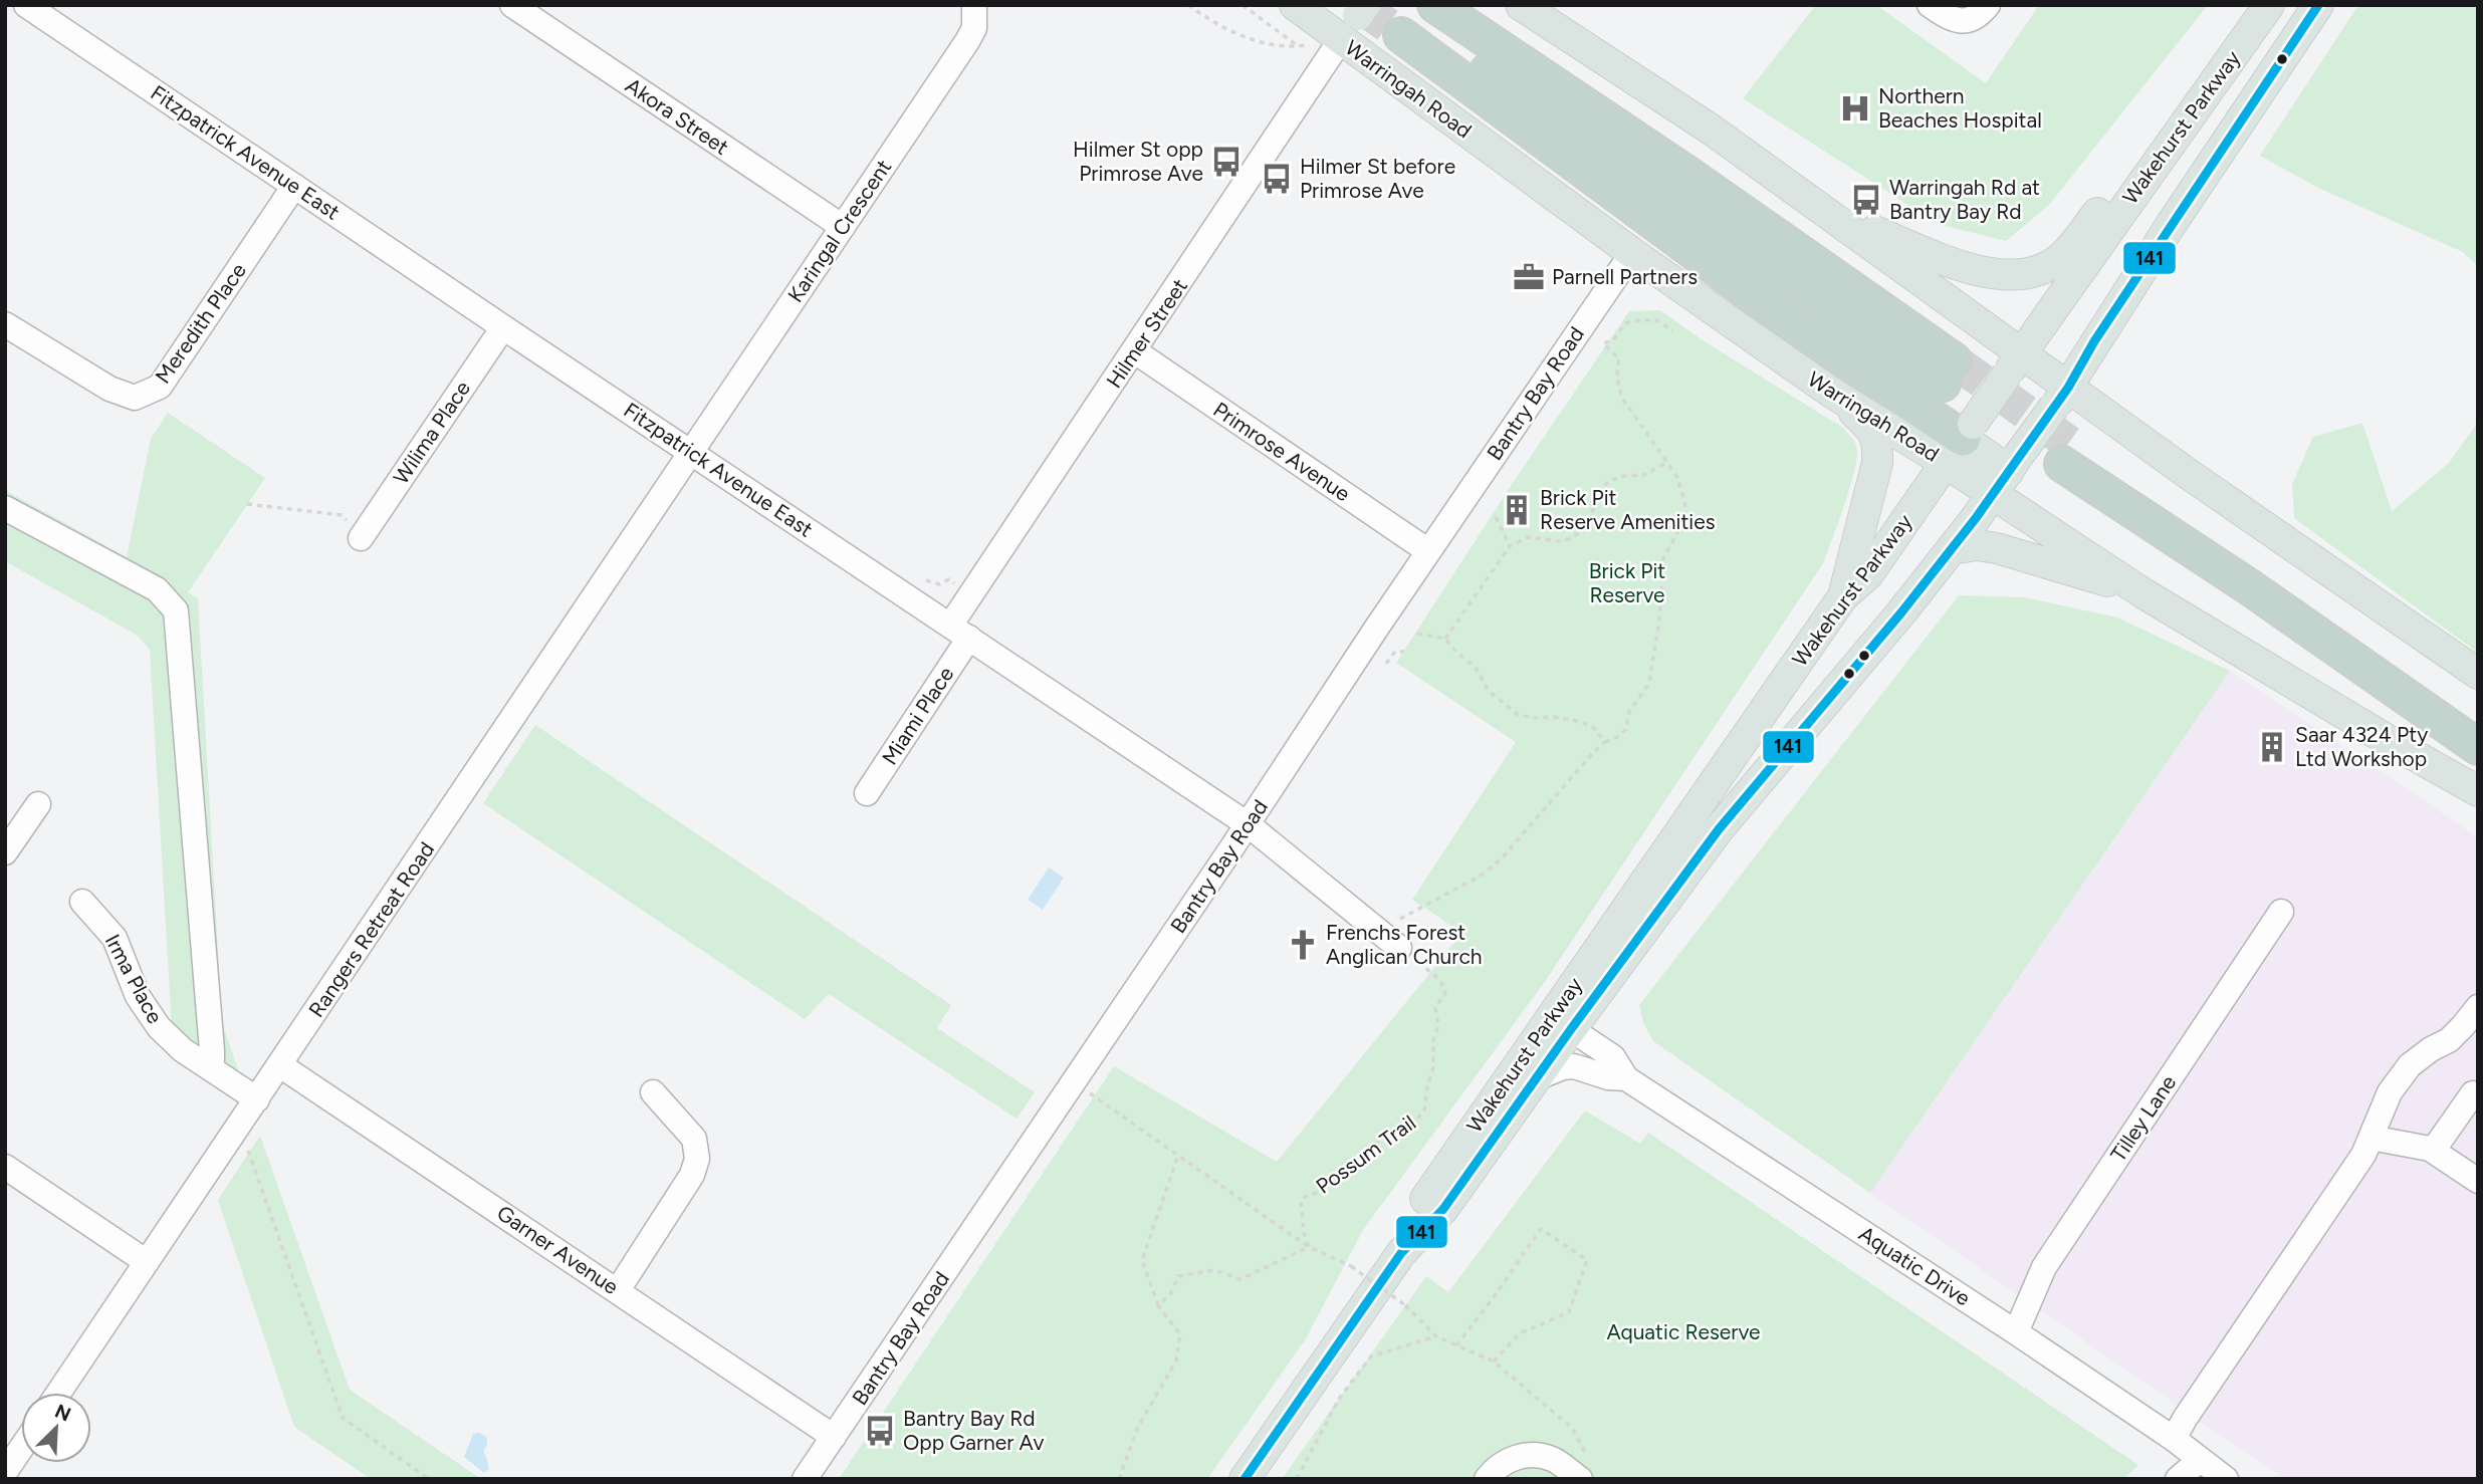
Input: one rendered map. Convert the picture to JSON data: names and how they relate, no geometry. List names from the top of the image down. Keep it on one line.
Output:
{"streets":{"main road":["Warringah Road","Wakehurst Parkway"],"street":["Akora Street","Fitzpatrick Avenue East","Karingal Crescent","Meredith Place","Hilmer Street","Bantry Bay Road","Wilima Place","Primrose Avenue","Miami Place","Rangers Retreat Road","Irma Place","Tilley Lane","Garner Avenue","Aquatic Drive"],"path":["Possum Trail"]},"crossings":[["Warringah Road","Wakehurst Parkway"],["Warringah Road","Hilmer Street"],["Warringah Road","Bantry Bay Road"],["Akora Street","Karingal Crescent"],["Wakehurst Parkway","Aquatic Drive"],["Fitzpatrick Avenue East","Karingal Crescent"],["Fitzpatrick Avenue East","Meredith Place"],["Fitzpatrick Avenue East","Hilmer Street"],["Fitzpatrick Avenue East","Bantry Bay Road"],["Fitzpatrick Avenue East","Wilima Place"],["Fitzpatrick Avenue East","Miami Place"],["Fitzpatrick Avenue East","Rangers Retreat Road"],["Fitzpatrick Avenue East","Possum Trail"],["Karingal Crescent","Rangers Retreat Road"],["Hilmer Street","Primrose Avenue"],["Hilmer Street","Miami Place"],["Bantry Bay Road","Primrose Avenue"],["Bantry Bay Road","Garner Avenue"],["Rangers Retreat Road","Irma Place"],["Rangers Retreat Road","Garner Avenue"],["Tilley Lane","Aquatic Drive"]],"parks":["Brick Pit Reserve","Aquatic Reserve"],"places":{"hospital":["Northern Beaches Hospital"],"bus stop":["Hilmer St opp Primrose Ave","Hilmer St before Primrose Ave","Warringah Rd at Bantry Bay Rd","Bantry Bay Rd Opp Garner Av"],"office":["Parnell Partners"],"building":["Brick Pit Reserve Amenities","Saar 4324 Pty Ltd Workshop"],"church":["Frenchs Forest Anglican Church"]},"lines":["transit line 141"],"north":"top right"}
